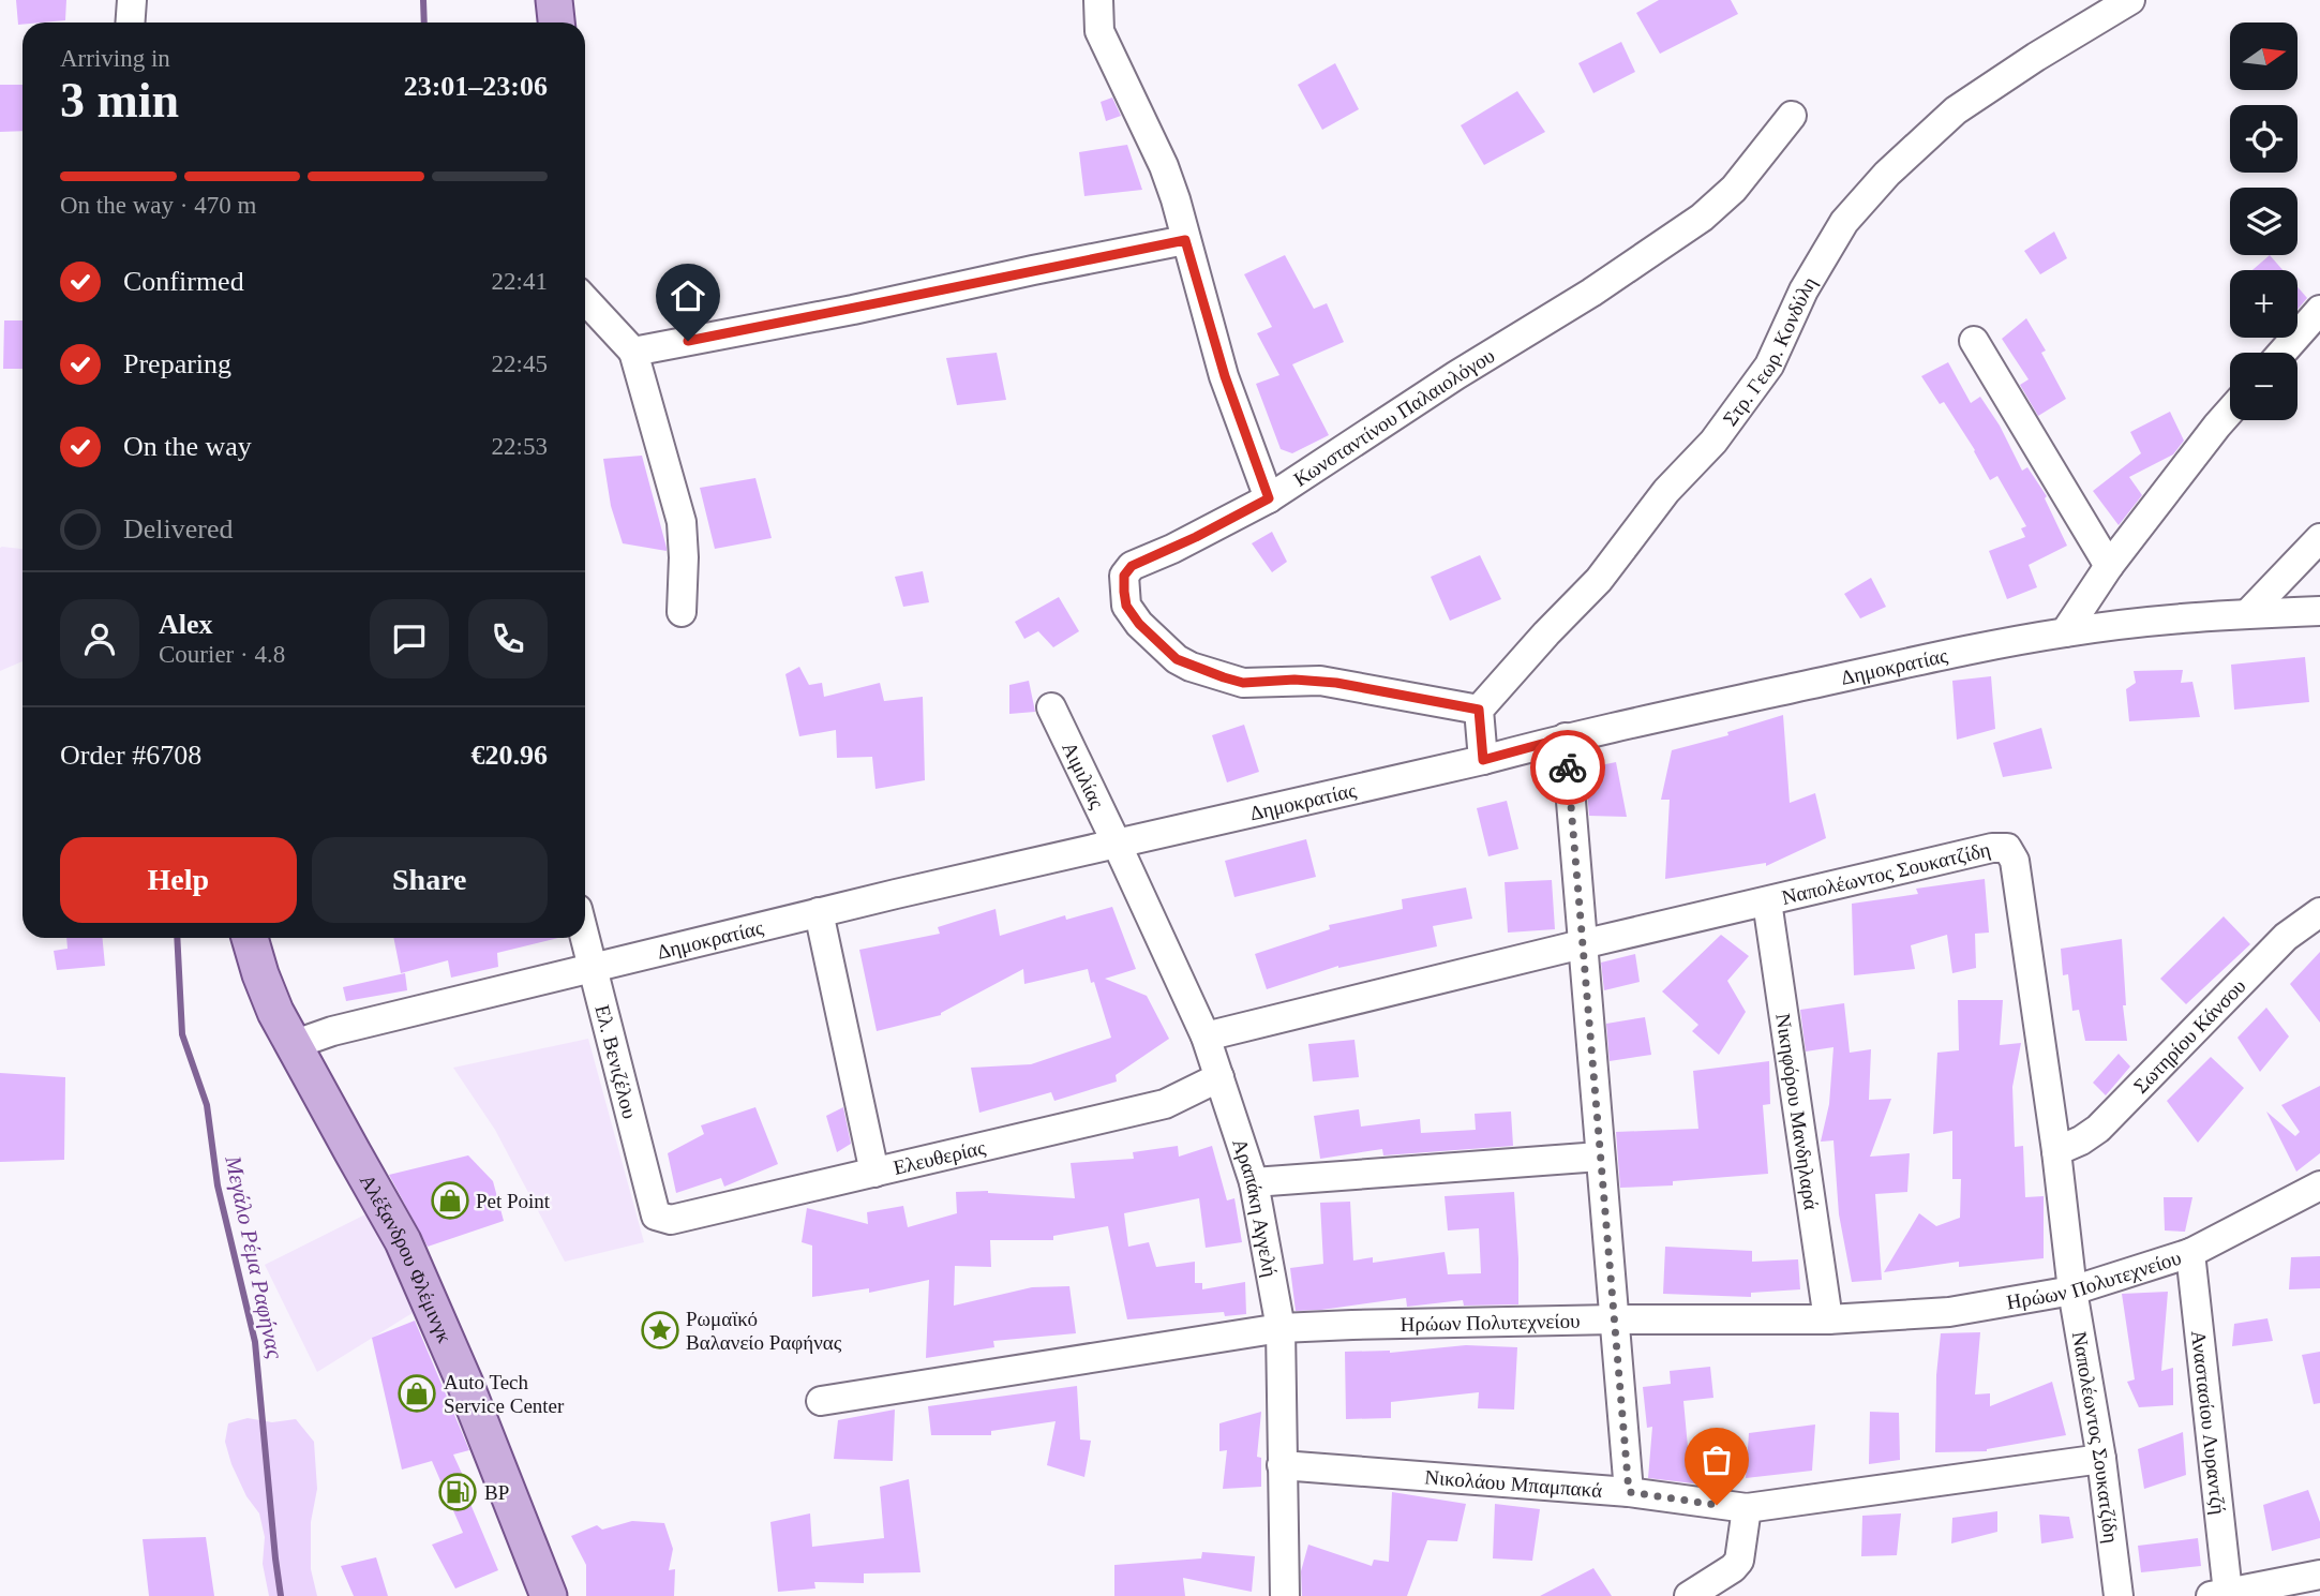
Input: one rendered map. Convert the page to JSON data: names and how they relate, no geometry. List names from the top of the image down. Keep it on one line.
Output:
{"streets":{"main road":["Αλέξανδρου Φλέμινγκ"],"street":["Στρ. Γεωρ. Κονδύλη","Κωνσταντίνου Παλαιολόγου","Δημοκρατίας","Αιμιλίας","Ναπολέωντος Σουκατζίδη","Σωτηρίου Κάνσου","Ελ. Βενιζέλου","Νικηφόρου Μανδηλαρά","Ελευθερίας","Αραπάκη Αγγελή","Ηρώων Πολυτεχνείου","Αναστασίου Λυραντζή","Νικολάου Μπαμπακά"]},"crossings":[["Στρ. Γεωρ. Κονδύλη","Κωνσταντίνου Παλαιολόγου"],["Δημοκρατίας","Αιμιλίας"],["Δημοκρατίας","Ελ. Βενιζέλου"],["Δημοκρατίας","Αραπάκη Αγγελή"],["Δημοκρατίας","Αλέξανδρου Φλέμινγκ"],["Αιμιλίας","Αραπάκη Αγγελή"],["Ναπολέωντος Σουκατζίδη","Σωτηρίου Κάνσου"],["Ναπολέωντος Σουκατζίδη","Νικηφόρου Μανδηλαρά"],["Ναπολέωντος Σουκατζίδη","Αραπάκη Αγγελή"],["Ναπολέωντος Σουκατζίδη","Ηρώων Πολυτεχνείου"],["Ναπολέωντος Σουκατζίδη","Νικολάου Μπαμπακά"],["Ελ. Βενιζέλου","Ελευθερίας"],["Νικηφόρου Μανδηλαρά","Ηρώων Πολυτεχνείου"],["Ελευθερίας","Αραπάκη Αγγελή"],["Αραπάκη Αγγελή","Ηρώων Πολυτεχνείου"],["Αραπάκη Αγγελή","Νικολάου Μπαμπακά"],["Ηρώων Πολυτεχνείου","Αναστασίου Λυραντζή"]],"water":["Μεγάλο Ρέμα Ραφήνας"],"places":{"shop":["Pet Point","Auto Tech Service Center"],"place":["Ρωμαϊκό Βαλανείο Ραφήνας"],"fuel station":["BP"]},"north":"right","page":{"map_buttons":["+","−"],"heading":["3 min","Arriving in","23:01–23:06"],"panel":["Alex","Courier · 4.8","Order #6708","€20.96"],"bar":"On the way · 470 m","list":[["Confirmed","22:41"],["Preparing","22:45"],["On the way","22:53"],"Delivered"],"buttons":["Help","Share"]}}
